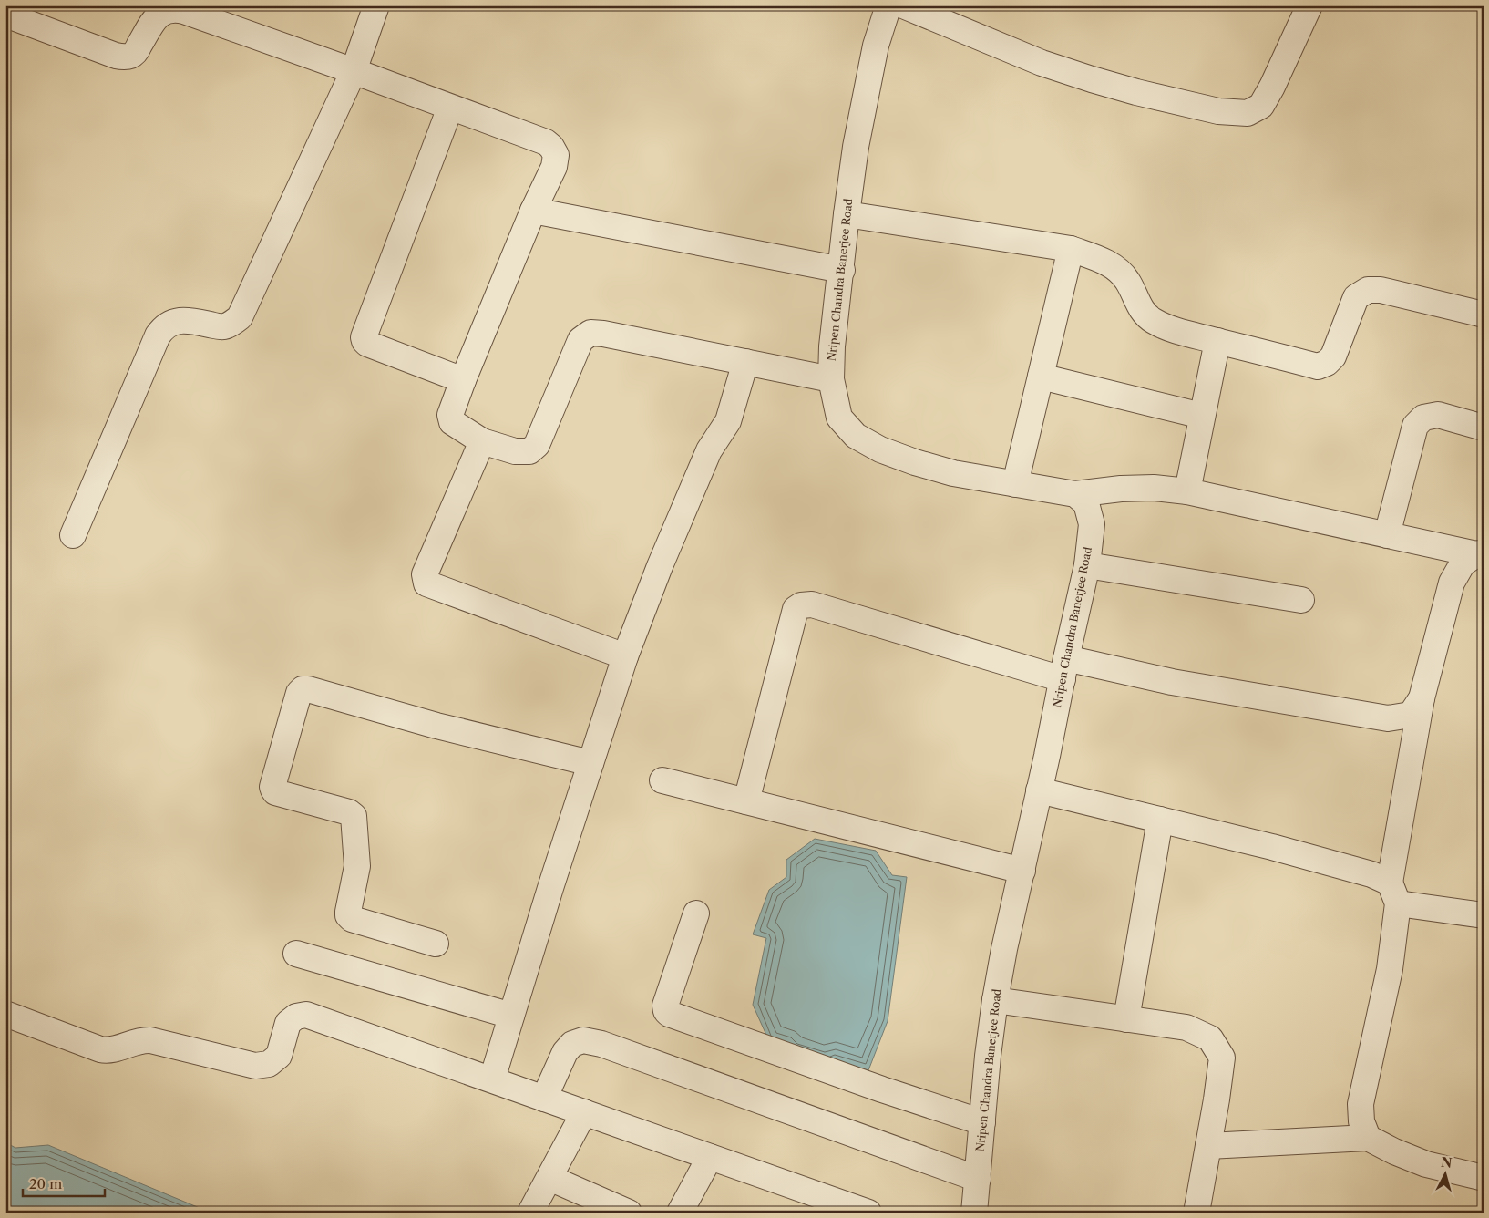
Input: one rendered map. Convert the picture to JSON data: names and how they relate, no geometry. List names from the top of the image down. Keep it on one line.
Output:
{"streets":{"street":["Nripen Chandra Banerjee Road"]},"scale_bar":"20 m","north":"top"}
